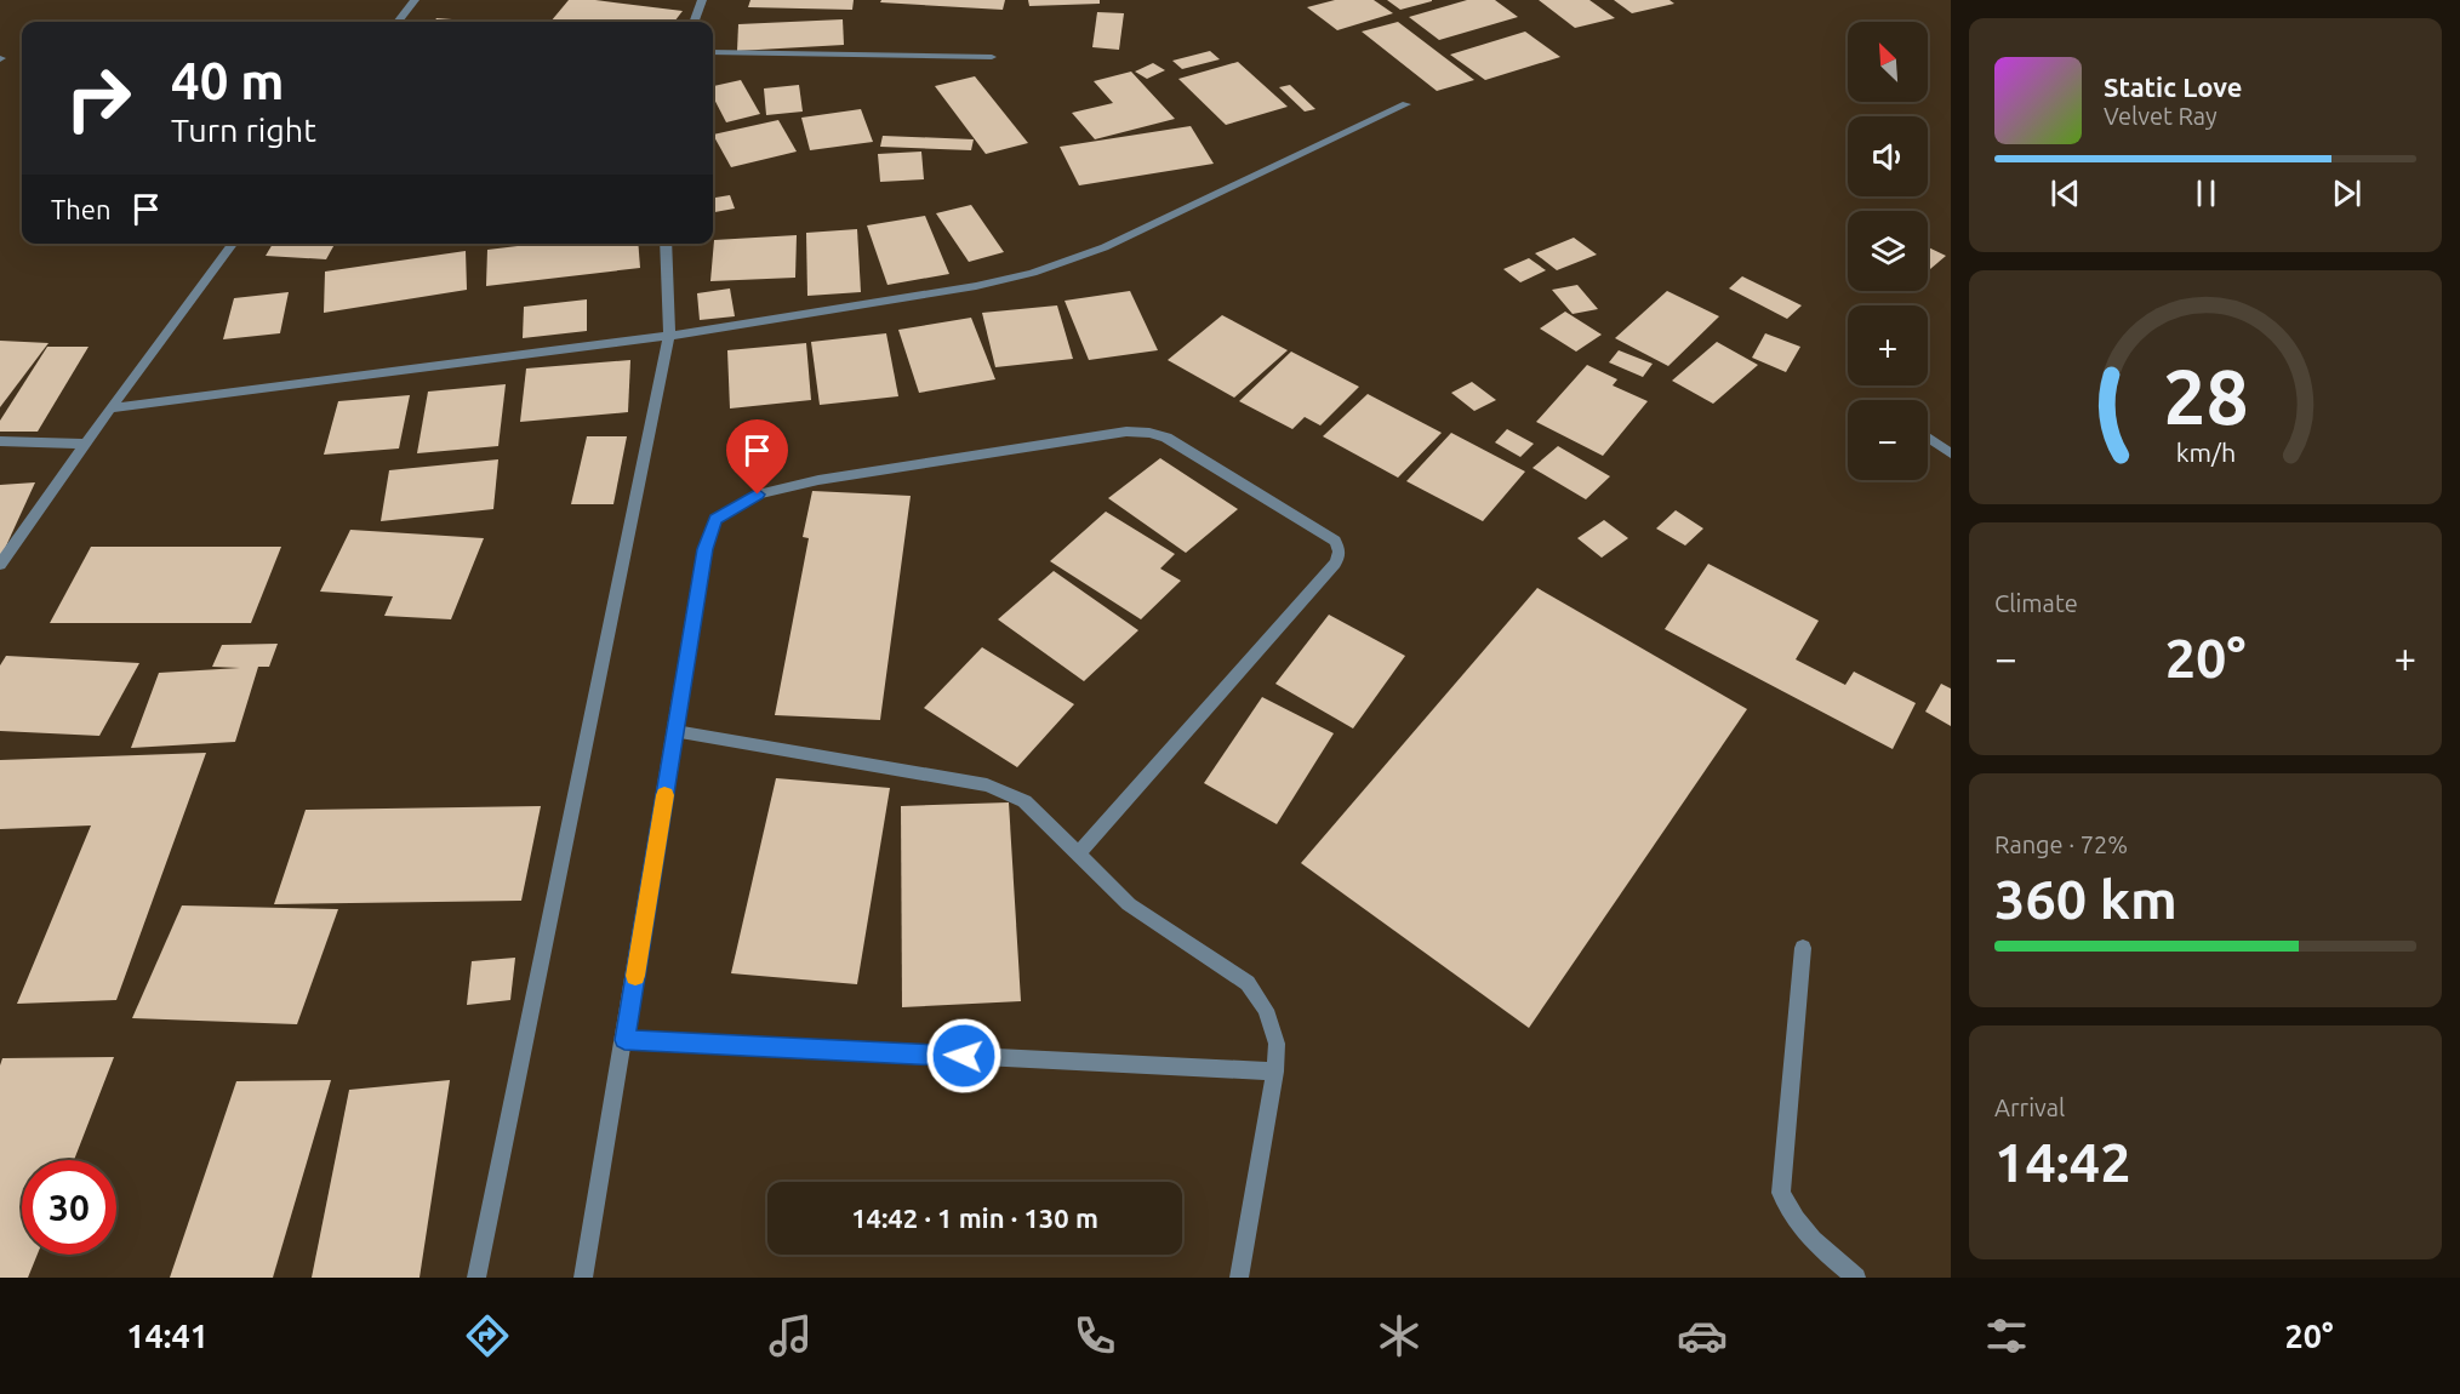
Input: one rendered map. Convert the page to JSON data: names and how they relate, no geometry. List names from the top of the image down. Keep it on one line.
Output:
{"north":"top left","page":{"map_buttons":["+","−"],"turn":["40 m","Turn right"],"song":["Static Love","Velvet Ray"],"then":"Then","tile":["Climate",["Range · 72%","360 km"],["Arrival","14:42"]],"heat":["−","20°","+"],"limit":"30","trip":"14:42 · 1 min · 130 m","tabs":["14:41","20°"],"gauge":["28","km/h"]}}
